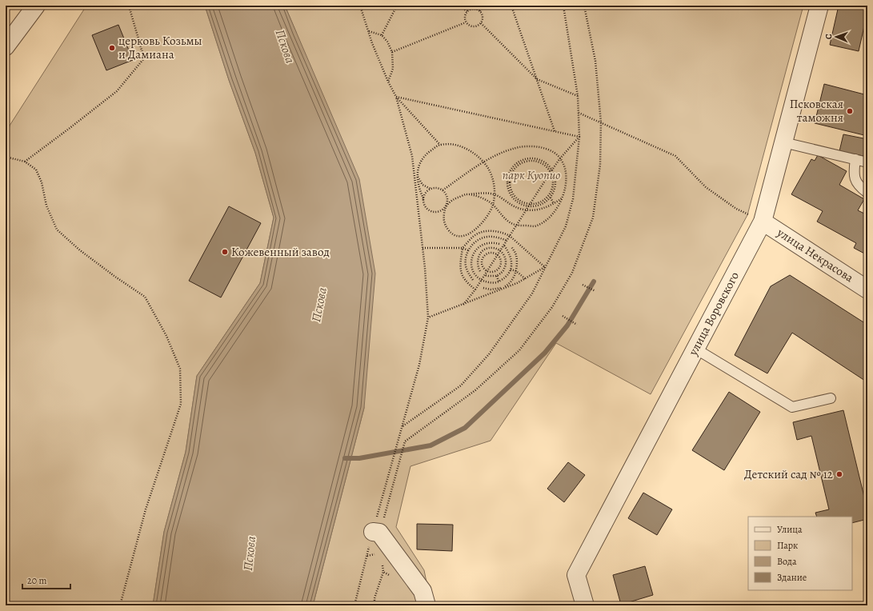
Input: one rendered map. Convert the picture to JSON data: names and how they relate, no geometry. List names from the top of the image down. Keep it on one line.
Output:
{"streets":{"street":["улица Некрасова","улица Воровского"]},"crossings":[["улица Некрасова","улица Воровского"]],"water":["Пскова"],"parks":["парк Куопио"],"places":["церковь Козьмы и Дамиана","Псковская таможня","Кожевенный завод","Детский сад № 12"],"legend":["Улица","Парк","Вода","Здание"],"scale_bar":"20 m","north":"left"}
